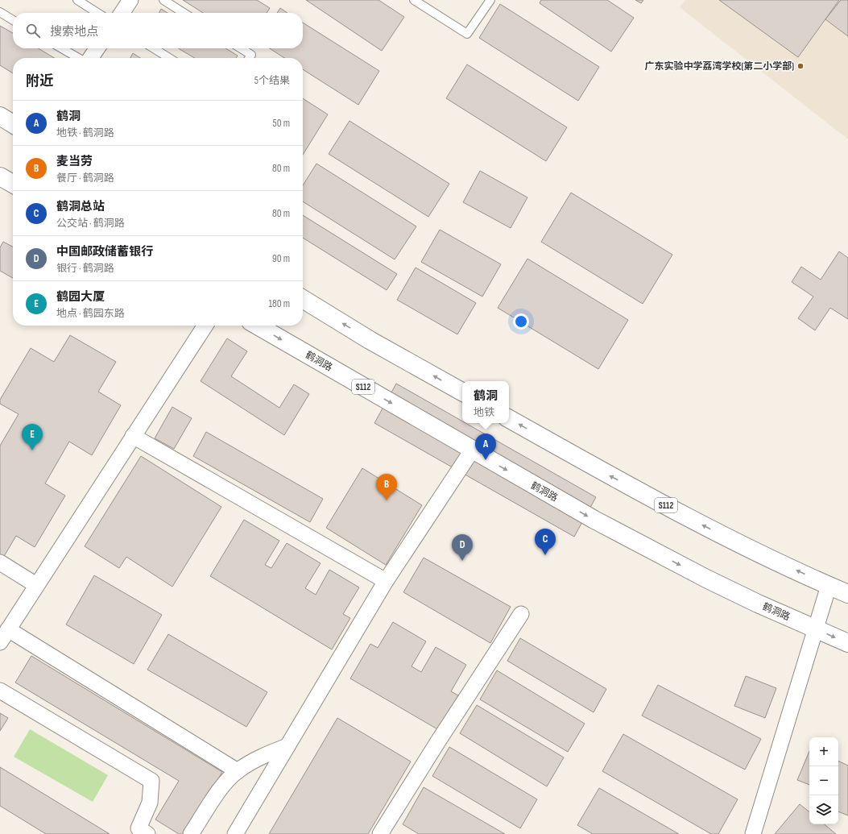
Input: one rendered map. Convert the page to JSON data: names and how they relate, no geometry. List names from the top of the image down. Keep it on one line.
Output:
{"streets":{"main road":["鹤洞路","S112"]},"places":["广东实验中学荔湾学校(第二小学部)"],"page":{"search":"搜索地点","heading":["附近","5个结果"],"list":[{"mark":"A","name":"鹤洞","note":"地铁 · 鹤洞路","value":"50 m"},{"mark":"B","name":"麦当劳","note":"餐厅 · 鹤洞路","value":"80 m"},{"mark":"C","name":"鹤洞总站","note":"公交站 · 鹤洞路","value":"80 m"},{"mark":"D","name":"中国邮政储蓄银行","note":"银行 · 鹤洞路","value":"90 m"},{"mark":"E","name":"鹤园大厦","note":"地点 · 鹤园东路","value":"180 m"}],"popup":["鹤洞","地铁"],"pins":["E","A","B","C","D"],"map_buttons":["+","−"]}}
